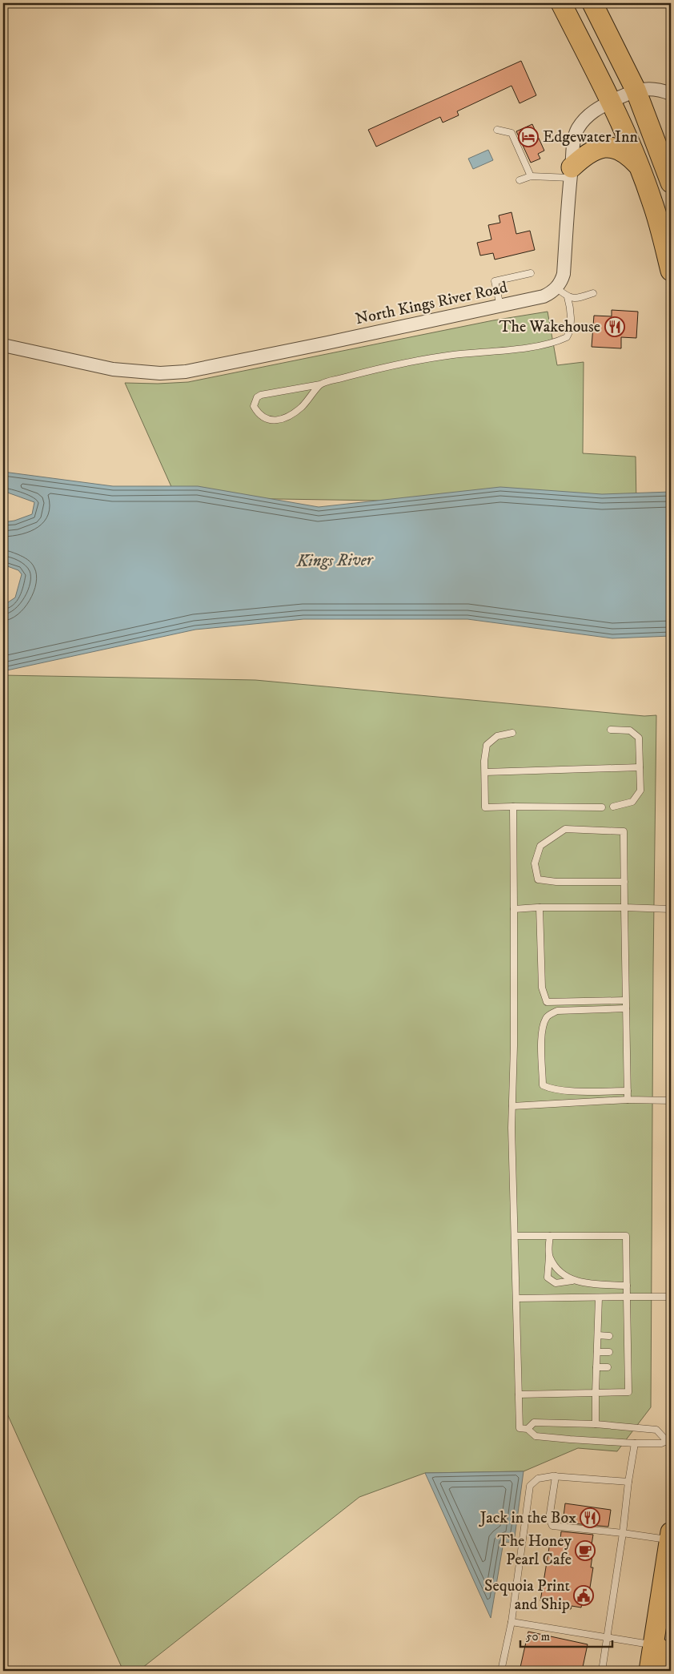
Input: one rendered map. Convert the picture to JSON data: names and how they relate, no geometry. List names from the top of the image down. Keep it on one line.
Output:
{"streets":{"street":["North Kings River Road"]},"water":["Kings River"],"places":{"hotel":["Edgewater Inn"],"restaurant":["The Wakehouse","Jack in the Box"],"cafe":["The Honey Pearl Cafe"],"public building":["Sequoia Print and Ship"]},"scale_bar":"50 m"}
